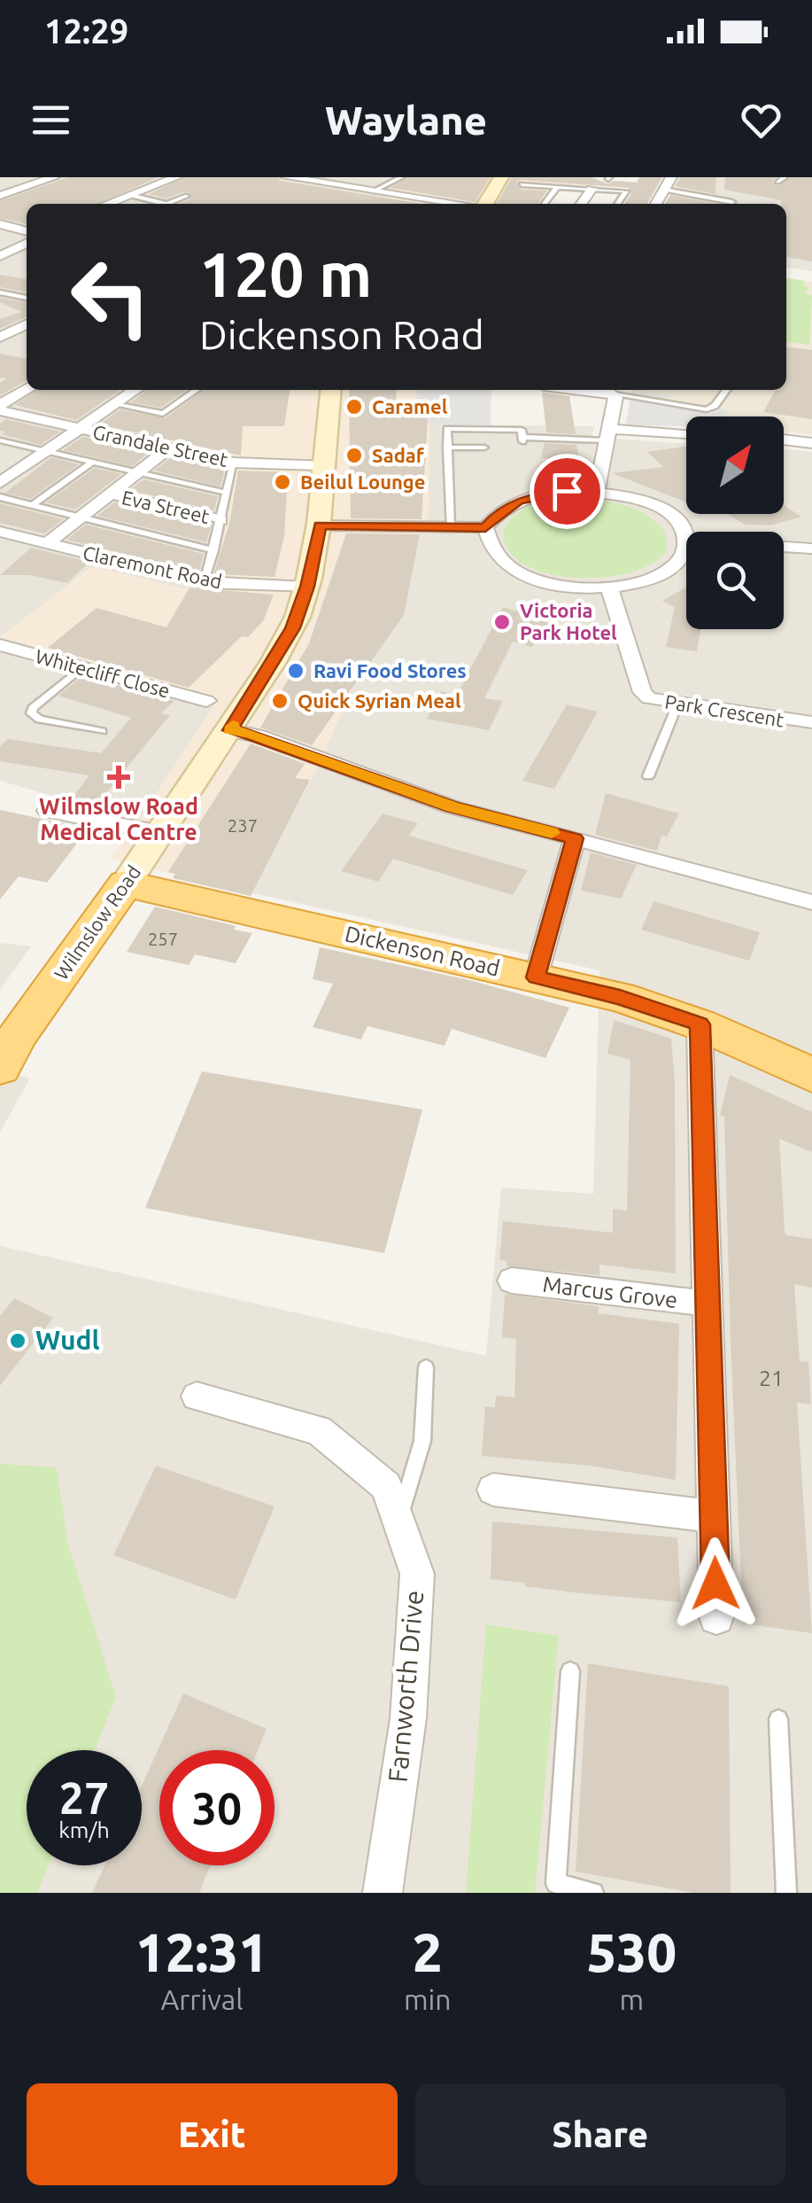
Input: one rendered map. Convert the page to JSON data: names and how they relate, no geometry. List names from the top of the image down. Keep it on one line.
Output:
{"streets":{"highway":["Wilmslow Road","Dickenson Road"],"street":["Grandale Street","Eva Street","Claremont Road","Whitecliff Close","Park Crescent","Marcus Grove","Farnworth Drive"]},"crossings":[["Grandale Street","Wilmslow Road"],["Claremont Road","Wilmslow Road"],["Wilmslow Road","Dickenson Road"]],"places":{"other":["Caramel","Sadaf","Beilul Lounge","Victoria Park Hotel","Ravi Food Stores","Quick Syrian Meal","Wudl"],"health":["Wilmslow Road Medical Centre"]},"house_numbers":["237","257","21"],"north":"top right","page":{"status":"12:29","header":"Waylane","turn":["120 m","Dickenson Road"],"speed":"27 km/h","limit":"30","eta":["12:31","Arrival","2","min","530","m"],"buttons":["Exit","Share"]}}
